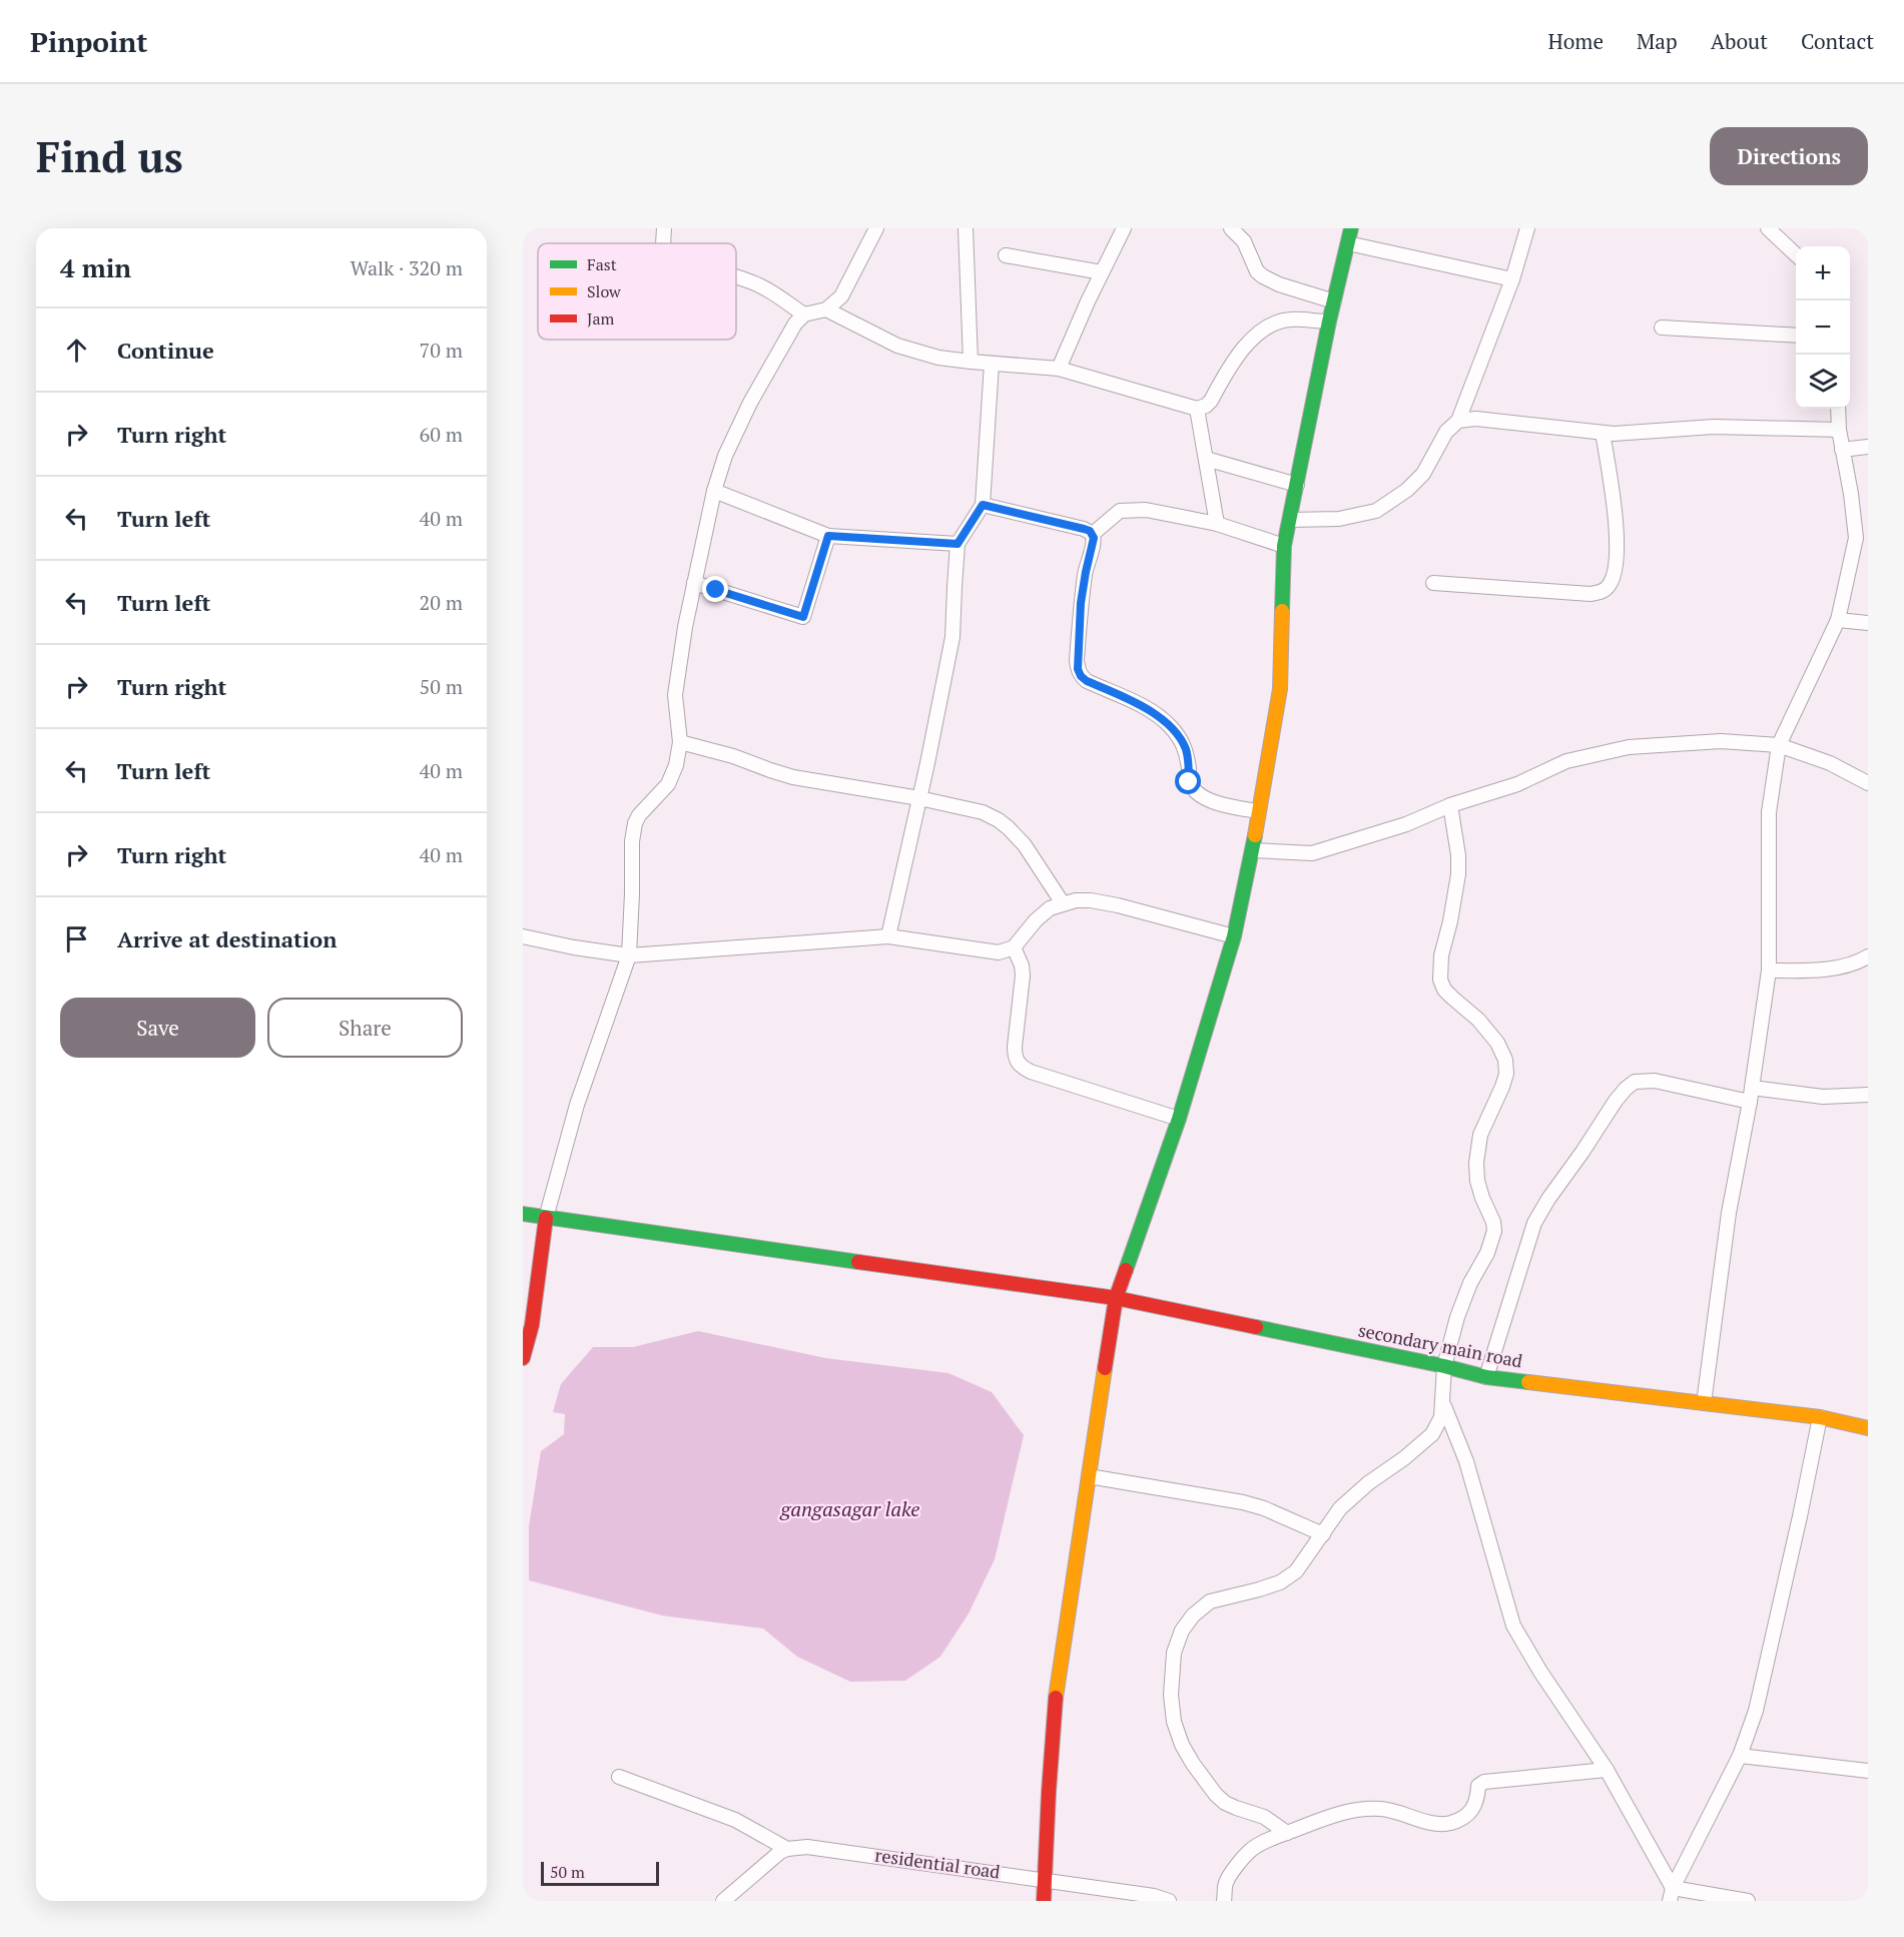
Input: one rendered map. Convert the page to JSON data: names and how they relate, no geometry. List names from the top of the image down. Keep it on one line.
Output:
{"streets":{"main road":["secondary main road"],"street":["residential road"]},"water":["gangasagar lake"],"legend":["Fast","Slow","Jam"],"scale_bar":"50 m","page":{"header":"Pinpoint","nav":["Home","Map","About","Contact"],"buttons":["Directions",["Save","Share"]],"title":"Find us","heading":["4 min","Walk · 320 m"],"map_buttons":["+","−"],"list":[["Continue","70 m"],["Turn right","60 m"],["Turn left","40 m"],["Turn left","20 m"],["Turn right","50 m"],["Turn left","40 m"],["Turn right","40 m"],"Arrive at destination"],"scale":"50 m"}}
